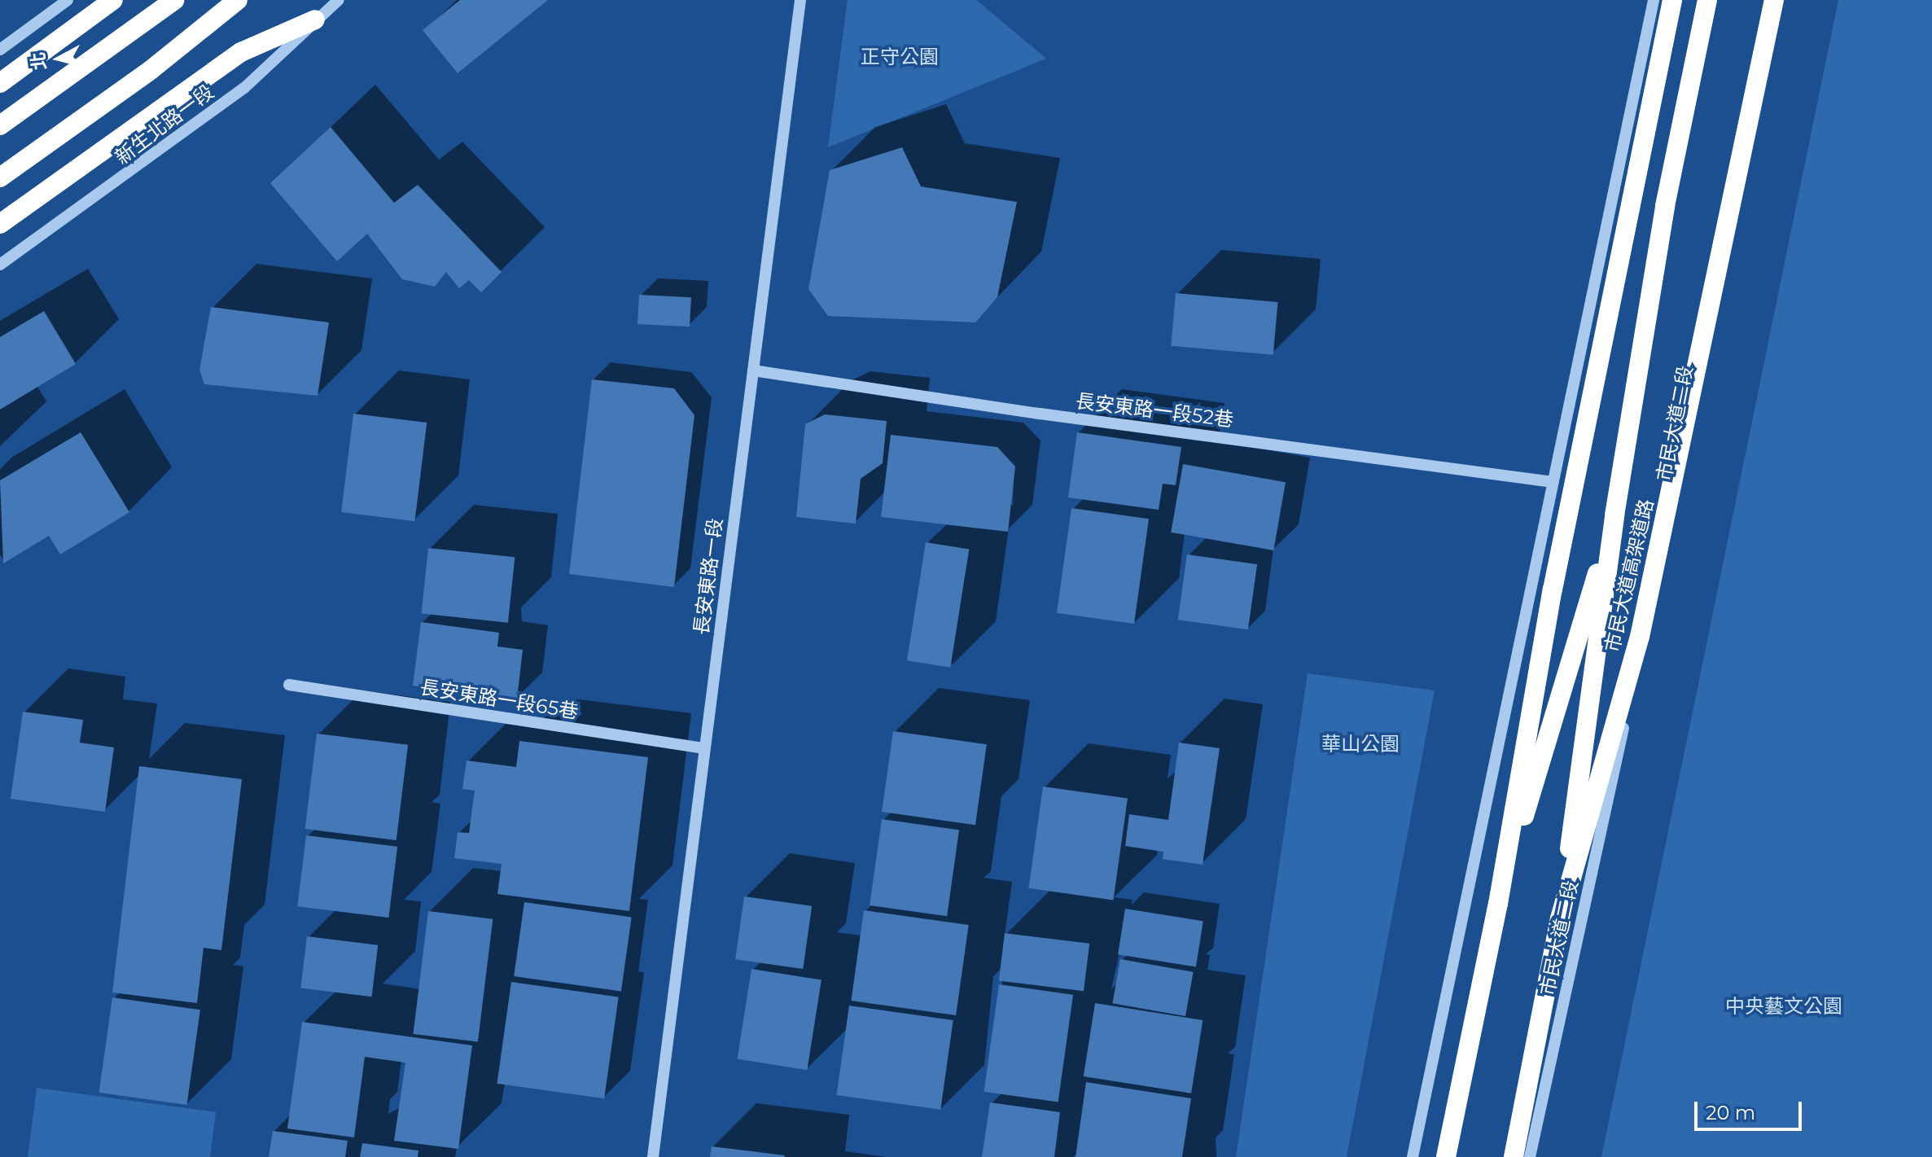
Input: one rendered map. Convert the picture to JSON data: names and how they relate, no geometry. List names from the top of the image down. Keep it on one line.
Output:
{"streets":{"highway":["市民大道高架道路"],"street":["新生北路一段","長安東路一段52巷","市民大道二段","長安東路一段","長安東路一段65巷"]},"crossings":[["長安東路一段52巷","長安東路一段"],["市民大道二段","市民大道高架道路"],["長安東路一段","長安東路一段65巷"]],"parks":["正守公園","華山公園","中央藝文公園"],"scale_bar":"20 m","north":"left"}
